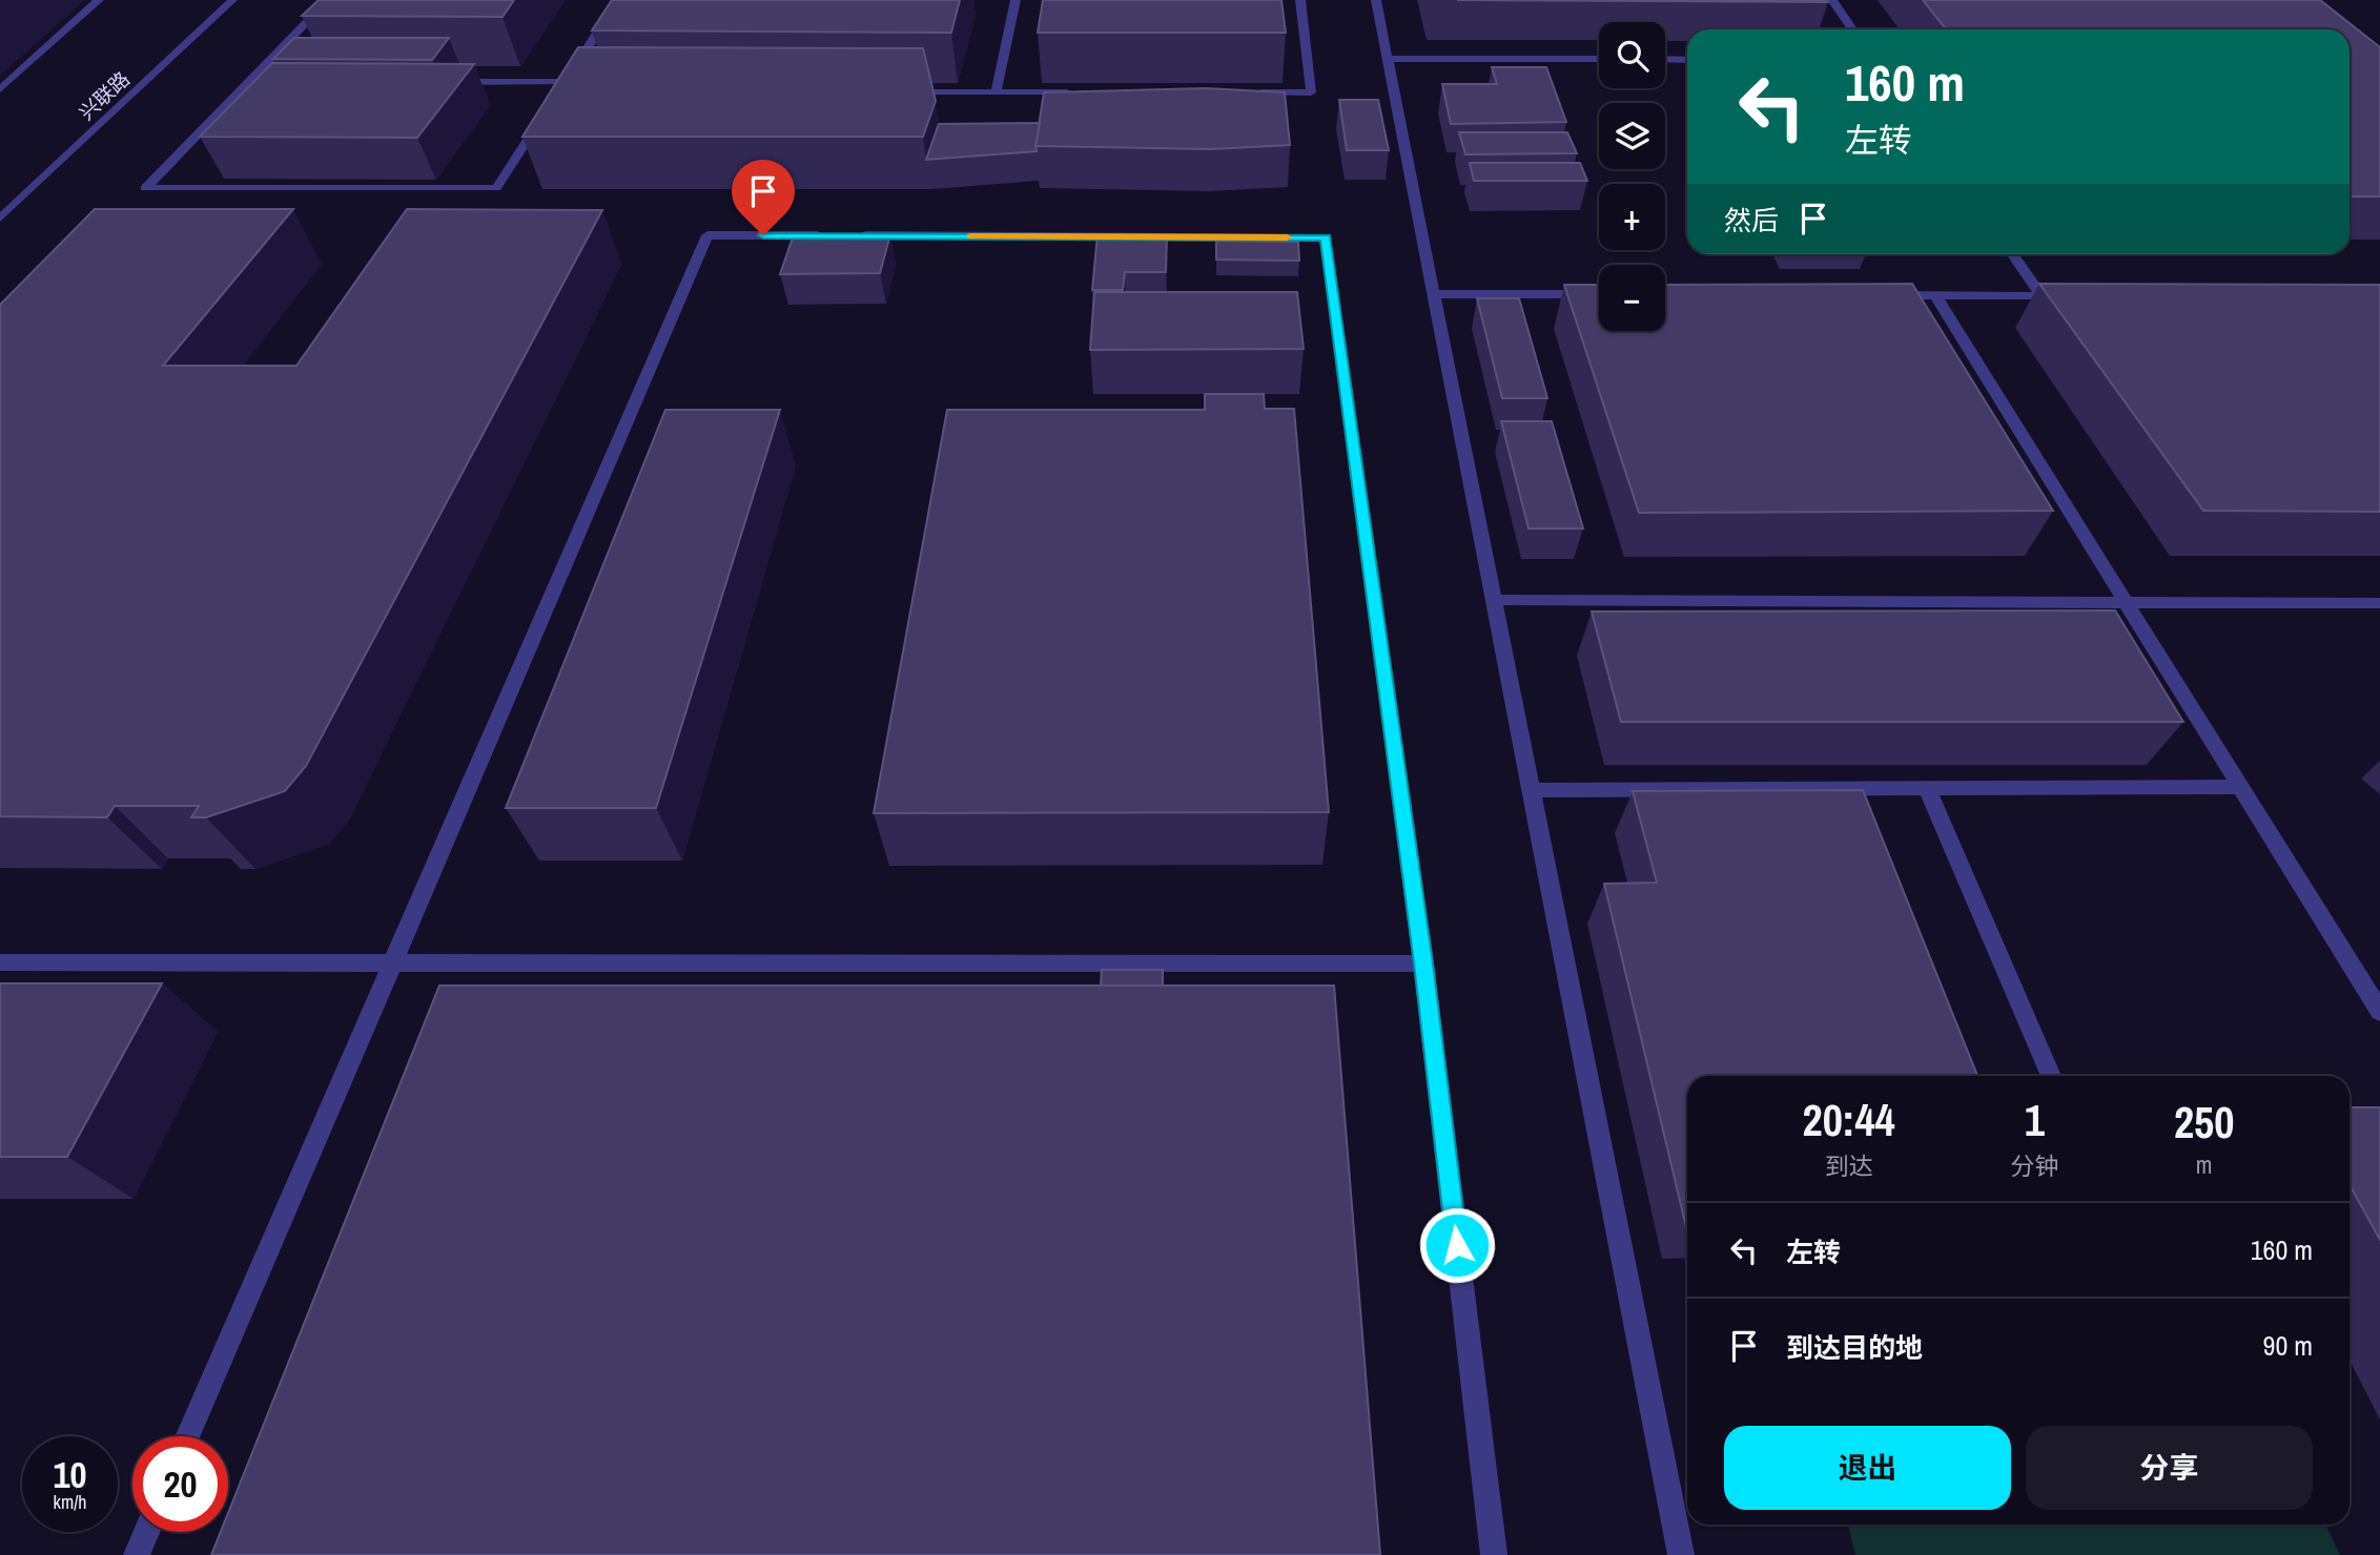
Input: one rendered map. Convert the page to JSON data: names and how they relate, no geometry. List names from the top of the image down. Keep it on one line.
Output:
{"streets":{"street":["兴联路"]},"page":{"map_buttons":["+","−"],"turn":["160 m","左转"],"then":"然后","eta":["20:44","到达","1","分钟","250","m"],"list":[{"name":"左转","value":"160 m"},{"name":"到达目的地","value":"90 m"}],"buttons":["退出","分享"],"speed":"10 km/h","limit":"20"}}
